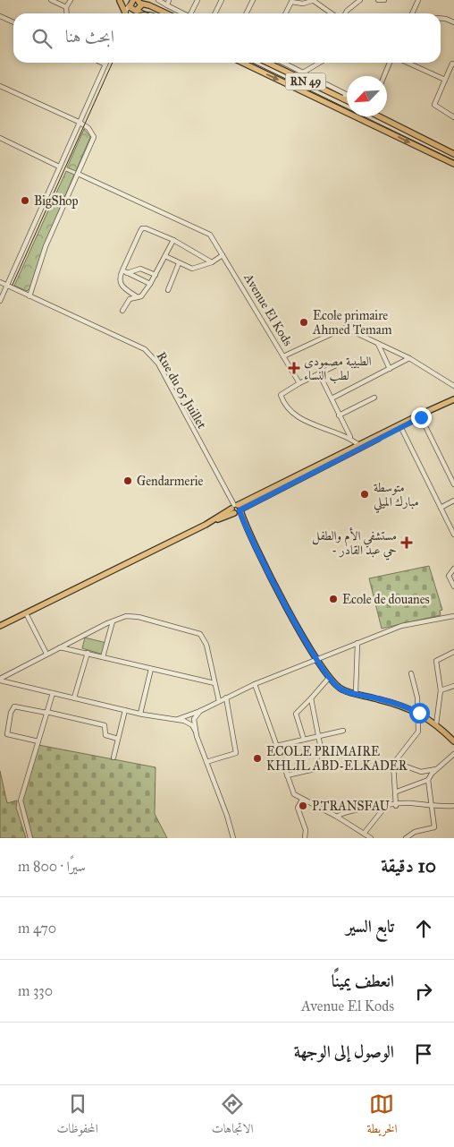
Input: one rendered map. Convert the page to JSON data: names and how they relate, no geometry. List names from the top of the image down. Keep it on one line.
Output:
{"streets":{"main road":["RN 49"],"street":["Avenue El Kods","Rue du 05 Juillet"]},"places":{"other":["BigShop","Ecole primaire Ahmed Temam","Gendarmerie","متوسطة مبارك الميلي","Ecole de douanes","ECOLE PRIMAIRE KHLIL ABD-ELKADER","P.TRANSFAU"],"health":["الطبيبة مصمودي لطب النساء","مستشفي الأم والطفل - حي عبد القادر"]},"north":"bottom left","page":{"search":"ابحث هنا","heading":["10 دقيقة","سيرًا · 800 m"],"list":[["تابع السير","470 m"],["انعطف يمينًا","Avenue El Kods","330 m"],"الوصول إلى الوجهة"],"nav":["الخريطة","الاتجاهات","المحفوظات"]}}
